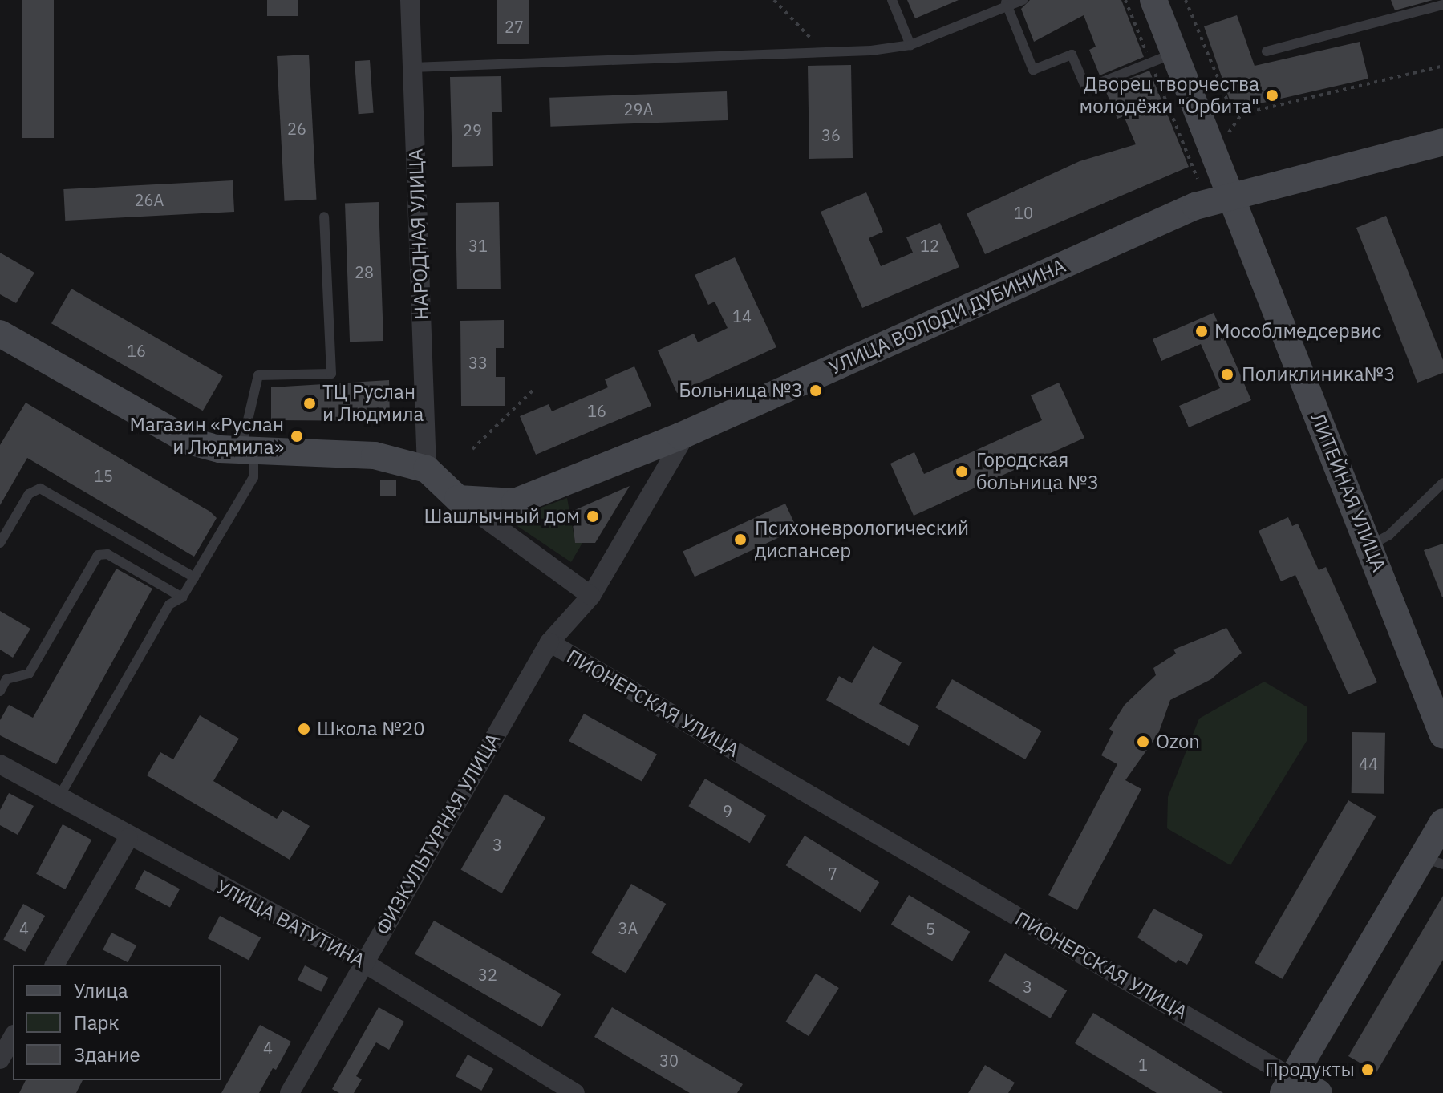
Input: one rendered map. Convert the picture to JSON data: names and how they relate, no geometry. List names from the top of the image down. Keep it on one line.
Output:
{"streets":{"street":["НАРОДНАЯ УЛИЦА","УЛИЦА ВОЛОДИ ДУБИНИНА","ЛИТЕЙНАЯ УЛИЦА","ПИОНЕРСКАЯ УЛИЦА","ФИЗКУЛЬТУРНАЯ УЛИЦА","УЛИЦА ВАТУТИНА"]},"crossings":[["УЛИЦА ВОЛОДИ ДУБИНИНА","ЛИТЕЙНАЯ УЛИЦА"],["УЛИЦА ВОЛОДИ ДУБИНИНА","ПИОНЕРСКАЯ УЛИЦА"],["ПИОНЕРСКАЯ УЛИЦА","ФИЗКУЛЬТУРНАЯ УЛИЦА"],["ФИЗКУЛЬТУРНАЯ УЛИЦА","УЛИЦА ВАТУТИНА"]],"places":["Дворец творчества молодёжи \"Орбита\"","Мособлмедсервис","Поликлиника№3","Больница №3","ТЦ Руслан и Людмила","Магазин «Руслан и Людмила»","Городская больница №3","Шашлычный дом","Психоневрологический диспансер","Школа №20","Ozon","Продукты"],"house_numbers":["27","29А","26","29","36","26А","10","31","12","28","14","16","33","16","15","44","9","3","7","4","3А","5","32","3","4","30","1"],"legend":["Улица","Парк","Здание"]}
